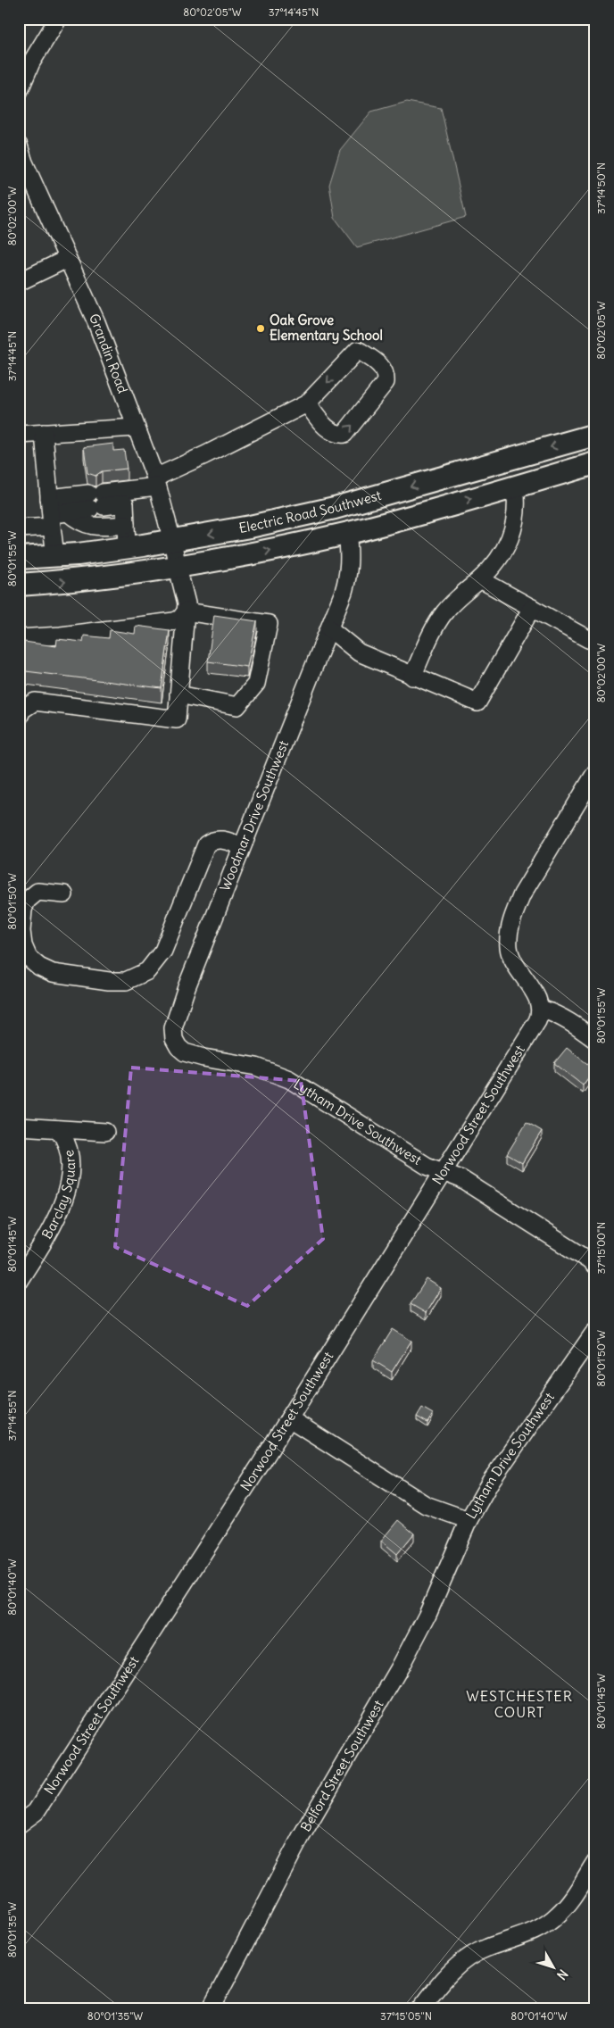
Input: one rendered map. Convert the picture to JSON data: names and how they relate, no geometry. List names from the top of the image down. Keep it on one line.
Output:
{"streets":{"main road":["Electric Road Southwest"],"street":["Grandin Road","Woodmar Drive Southwest","Norwood Street Southwest","Lytham Drive Southwest","Barclay Square","Belford Street Southwest"]},"crossings":[["Grandin Road","Electric Road Southwest"],["Electric Road Southwest","Woodmar Drive Southwest"],["Woodmar Drive Southwest","Lytham Drive Southwest"],["Norwood Street Southwest","Lytham Drive Southwest"],["Lytham Drive Southwest","Belford Street Southwest"]],"districts":["WESTCHESTER COURT"],"places":["Oak Grove Elementary School"],"north":"bottom right","coordinates":["80°02'05\"W","37°14'45\"N","37°14'50\"N","80°02'00\"W","80°01'55\"W","80°01'50\"W","80°01'45\"W","37°15'00\"N","37°14'55\"N","80°01'40\"W","80°01'35\"W","37°15'05\"N"]}
